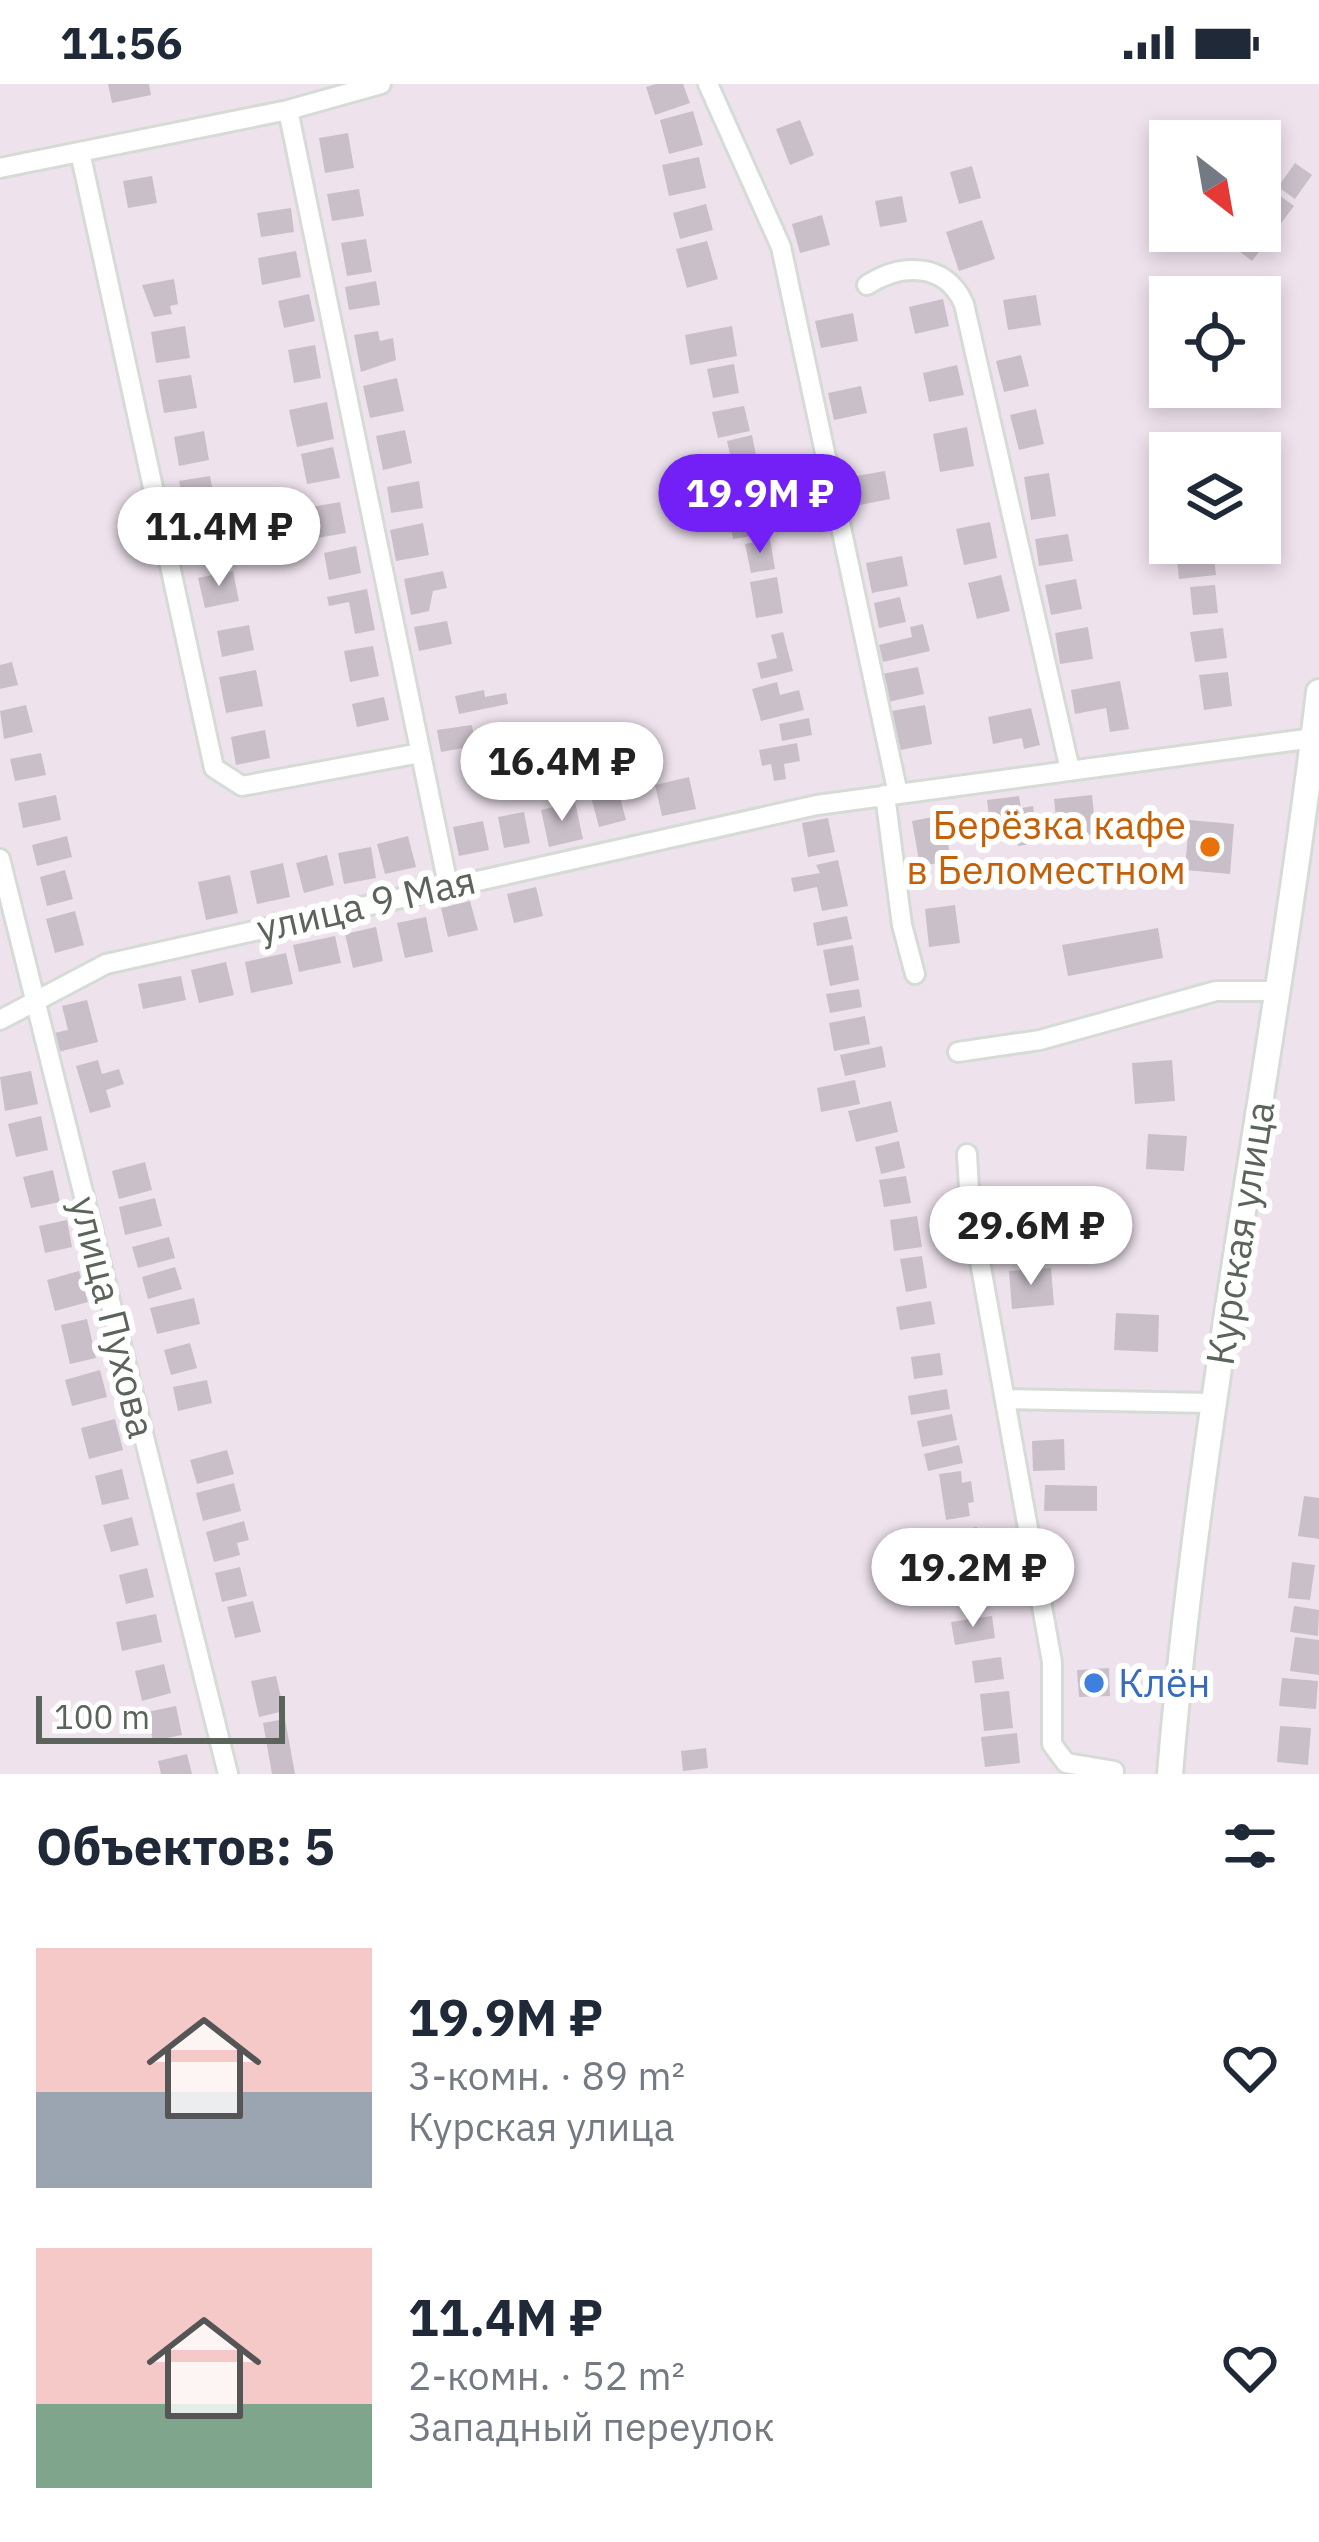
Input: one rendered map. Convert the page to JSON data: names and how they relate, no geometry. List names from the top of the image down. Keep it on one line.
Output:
{"streets":{"street":["улица 9 Мая","Курская улица","улица Пухова"]},"crossings":[["улица 9 Мая","Курская улица"],["улица 9 Мая","улица Пухова"]],"places":["Берёзка кафе в Беломестном","Клён"],"scale_bar":"100 m","north":"bottom right","page":{"status":"11:56","price":["19.9M ₽","11.4M ₽","16.4M ₽","29.6M ₽","19.2M ₽"],"scale":"100 m","heading":"Объектов: 5","list":[{"name":"19.9M ₽","note":"3-комн. · 89 m² · Курская улица"},{"name":"11.4M ₽","note":"2-комн. · 52 m² · Западный переулок"}]}}
